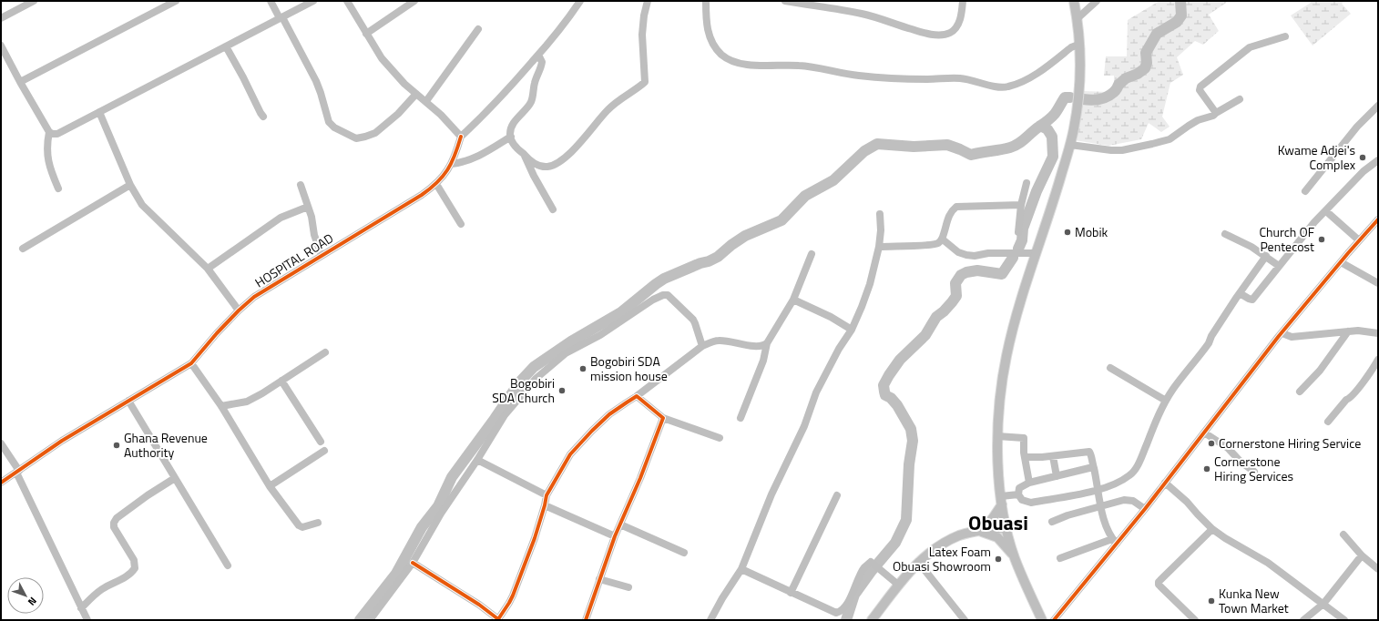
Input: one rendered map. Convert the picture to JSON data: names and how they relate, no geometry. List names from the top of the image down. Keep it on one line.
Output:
{"streets":{"street":["HOSPITAL ROAD"]},"districts":["Obuasi"],"places":["Kwame Adjei's Complex","Mobik","Church OF Pentecost","Bogobiri SDA mission house","Bogobiri SDA Church","Cornerstone Hiring Service","Ghana Revenue Authority","Cornerstone Hiring Services","Latex Foam Obuasi Showroom","Kunka New Town Market"],"north":"bottom right"}
